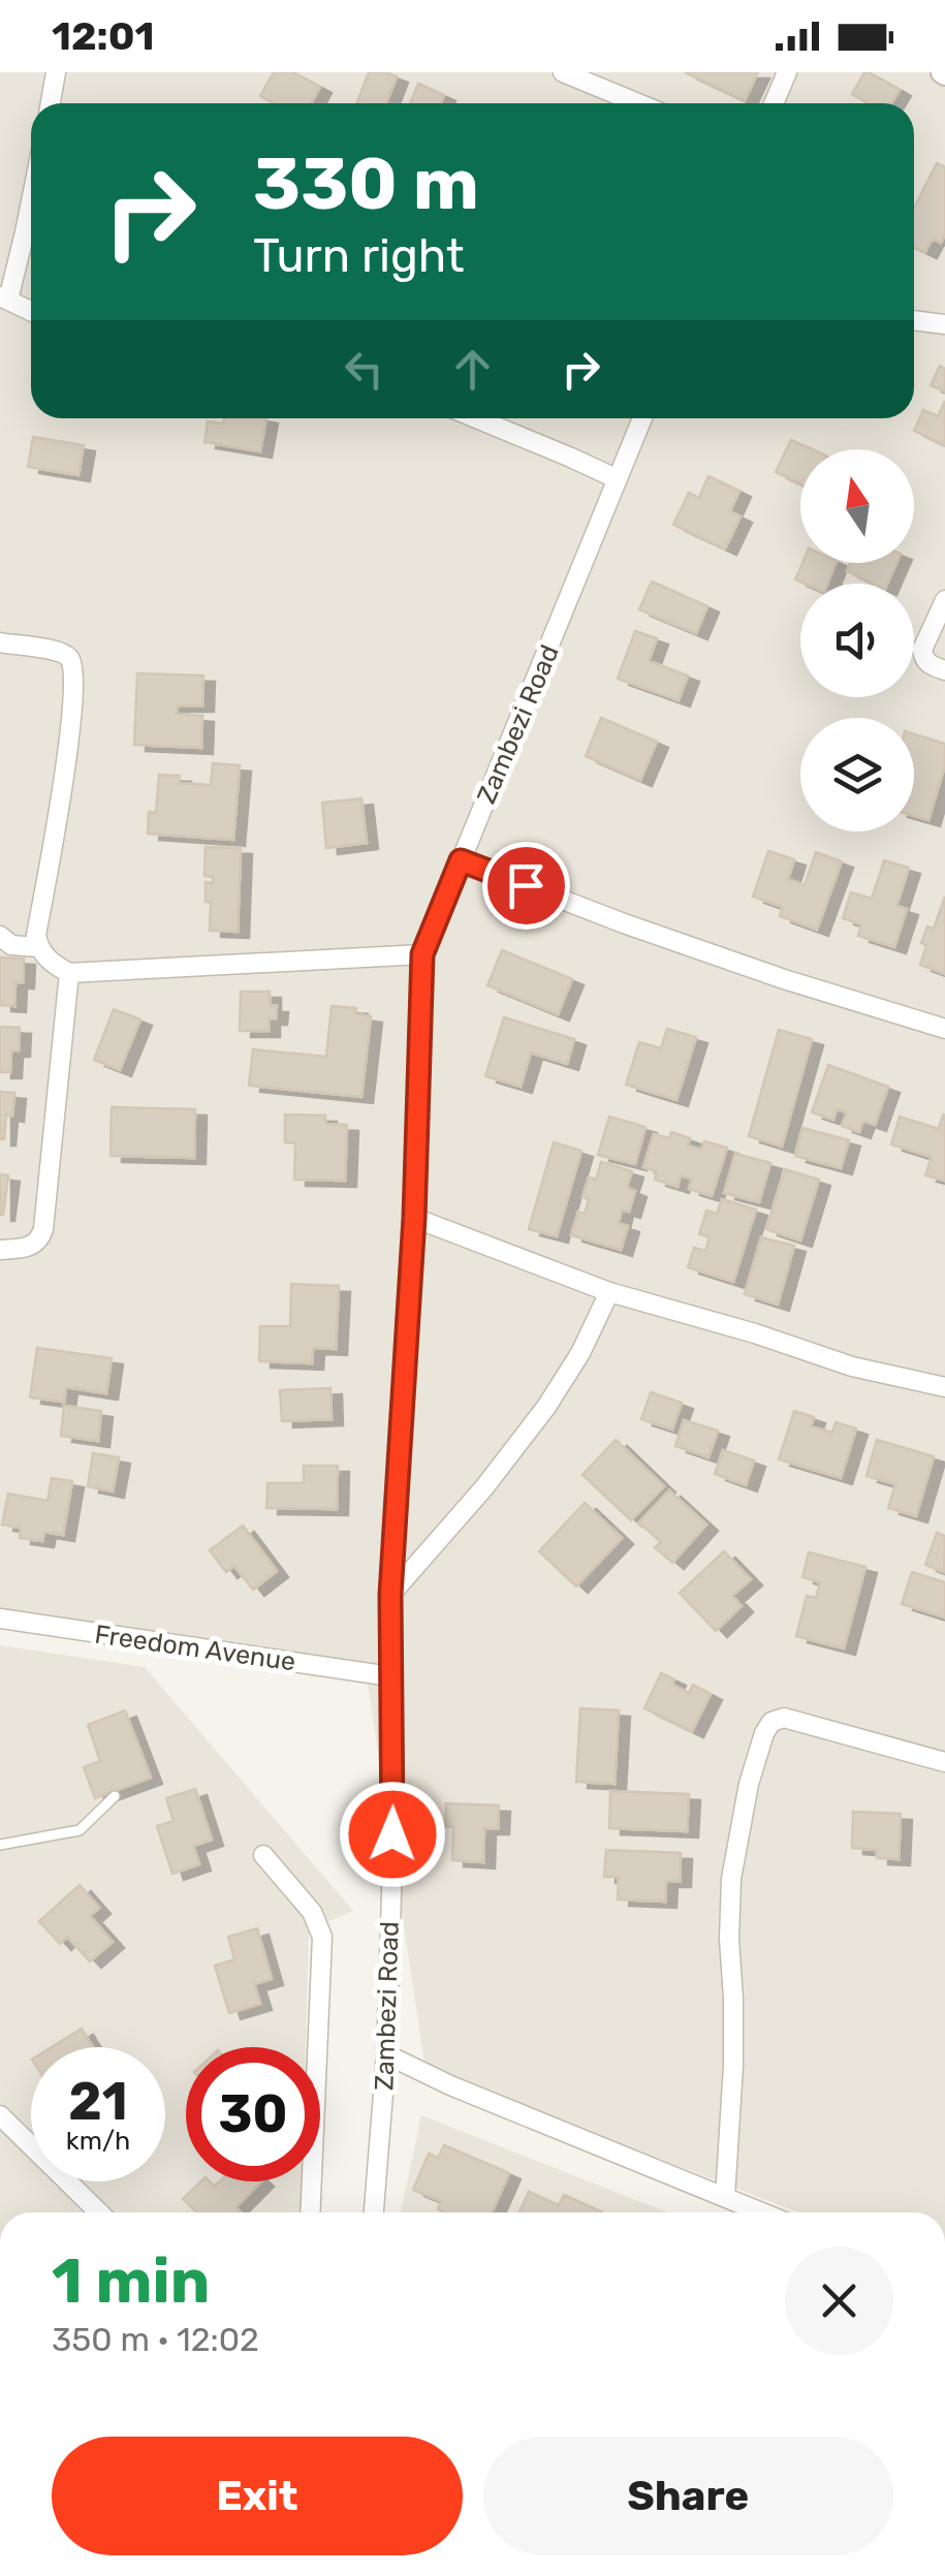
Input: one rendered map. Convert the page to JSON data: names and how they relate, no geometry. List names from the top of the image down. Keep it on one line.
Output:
{"streets":{"street":["Zambezi Road","Freedom Avenue"]},"crossings":[["Zambezi Road","Freedom Avenue"]],"north":"top","page":{"status":"12:01","turn":["330 m","Turn right"],"speed":"21 km/h","limit":"30","heading":["1 min","350 m · 12:02"],"buttons":["Exit","Share"]}}
